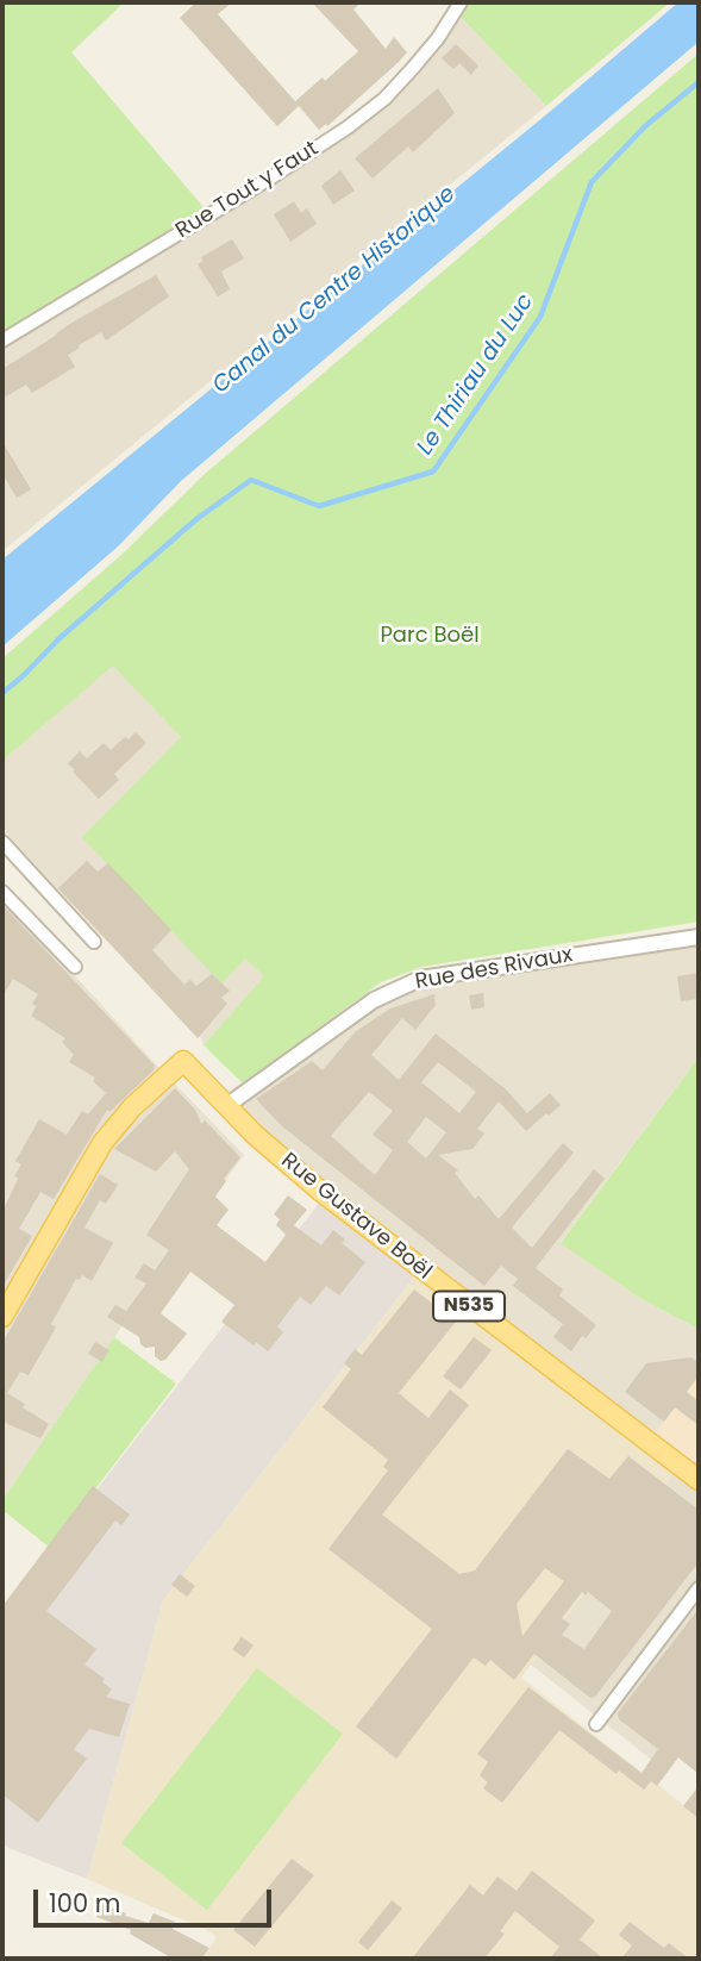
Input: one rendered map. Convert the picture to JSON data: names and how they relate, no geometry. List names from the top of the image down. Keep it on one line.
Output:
{"streets":{"main road":["Rue Gustave Boël","N535"],"street":["Rue Tout y Faut","Rue des Rivaux"]},"crossings":[["Rue des Rivaux","Rue Gustave Boël"]],"water":["Canal du Centre Historique","Le Thiriau du Luc"],"parks":["Parc Boël"],"scale_bar":"100 m"}
